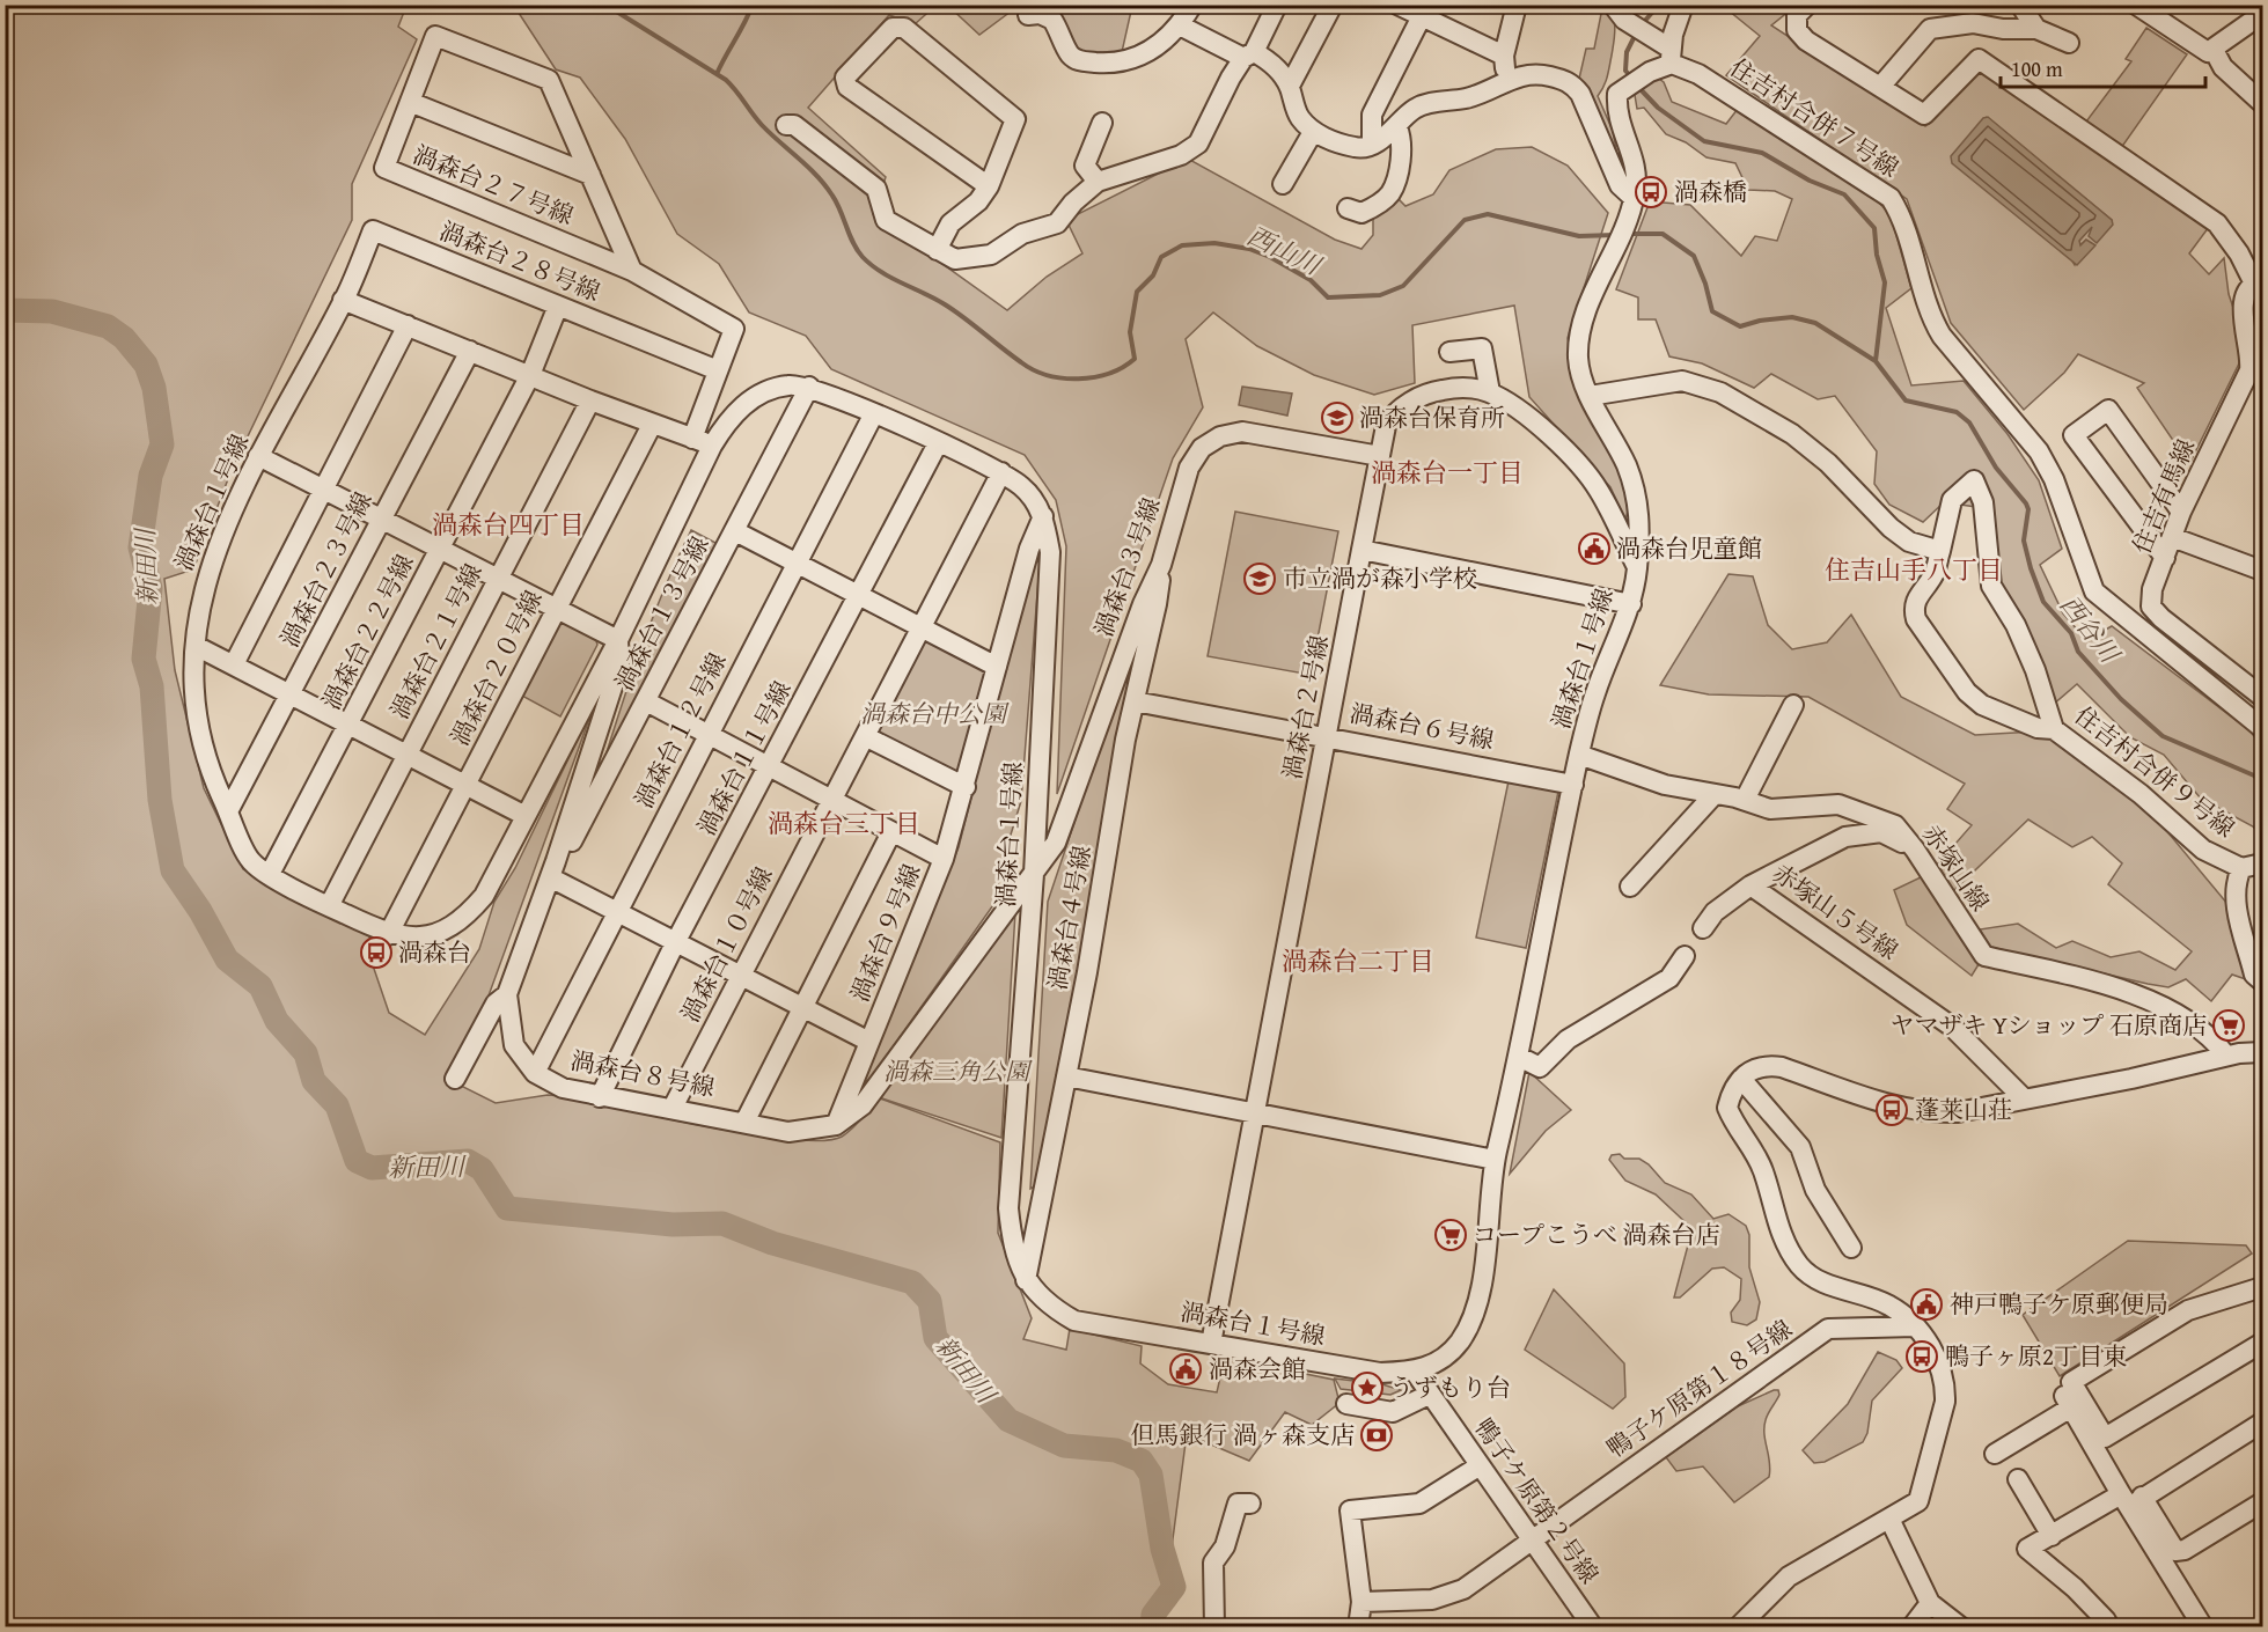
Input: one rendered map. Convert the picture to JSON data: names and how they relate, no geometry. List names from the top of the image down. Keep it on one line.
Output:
{"streets":{"street":["住吉村合併７号線","渦森台２７号線","渦森台２８号線","住吉有馬線","渦森台１号線","渦森台３号線","渦森台２３号線","渦森台１３号線","渦森台２２号線","渦森台２１号線","渦森台２０号線","渦森台２号線","渦森台６号線","渦森台１２号線","渦森台１１号線","住吉村合併９号線","赤塚山線","赤塚山５号線","渦森台４号線","渦森台９号線","渦森台１０号線","渦森台８号線","鴨子ケ原第１８号線","鴨子ケ原第２号線"]},"crossings":[["渦森台２７号線","渦森台２８号線"],["渦森台２８号線","渦森台１号線"],["渦森台２８号線","渦森台２２号線"],["渦森台１号線","渦森台３号線"],["渦森台１号線","渦森台２３号線"],["渦森台１号線","渦森台１３号線"],["渦森台１号線","渦森台２２号線"],["渦森台１号線","渦森台２１号線"],["渦森台１号線","渦森台２０号線"],["渦森台１号線","渦森台２号線"],["渦森台１号線","渦森台６号線"],["渦森台１号線","渦森台１２号線"],["渦森台１号線","渦森台１１号線"],["渦森台１号線","赤塚山線"],["渦森台１号線","渦森台４号線"],["渦森台１号線","渦森台９号線"],["渦森台１号線","渦森台１０号線"],["渦森台１号線","渦森台８号線"],["渦森台１号線","鴨子ケ原第２号線"],["渦森台３号線","渦森台２号線"],["渦森台３号線","渦森台４号線"],["渦森台３号線","渦森台８号線"],["渦森台１３号線","渦森台８号線"],["渦森台２号線","渦森台６号線"],["渦森台６号線","渦森台４号線"],["渦森台１２号線","渦森台８号線"],["渦森台１１号線","渦森台８号線"],["赤塚山線","赤塚山５号線"],["渦森台９号線","渦森台８号線"],["渦森台１０号線","渦森台８号線"],["鴨子ケ原第１８号線","鴨子ケ原第２号線"]],"districts":["渦森台一丁目","渦森台四丁目","住吉山手八丁目","渦森台三丁目","渦森台二丁目"],"water":["西山川","新田川","西谷川"],"parks":["渦森台中公園","渦森三角公園"],"places":{"bus stop":["渦森橋","渦森台","蓬莱山荘","鴨子ヶ原2丁目東"],"school or university":["渦森台保育所","市立渦が森小学校"],"public building":["渦森台児童館","神戸鴨子ケ原郵便局","渦森会館"],"supermarket":["ヤマザキ Yショップ 石原商店","コープこうべ 渦森台店"],"place":["うずもり台"],"bank":["但馬銀行 渦ヶ森支店"]},"scale_bar":"100 m"}
